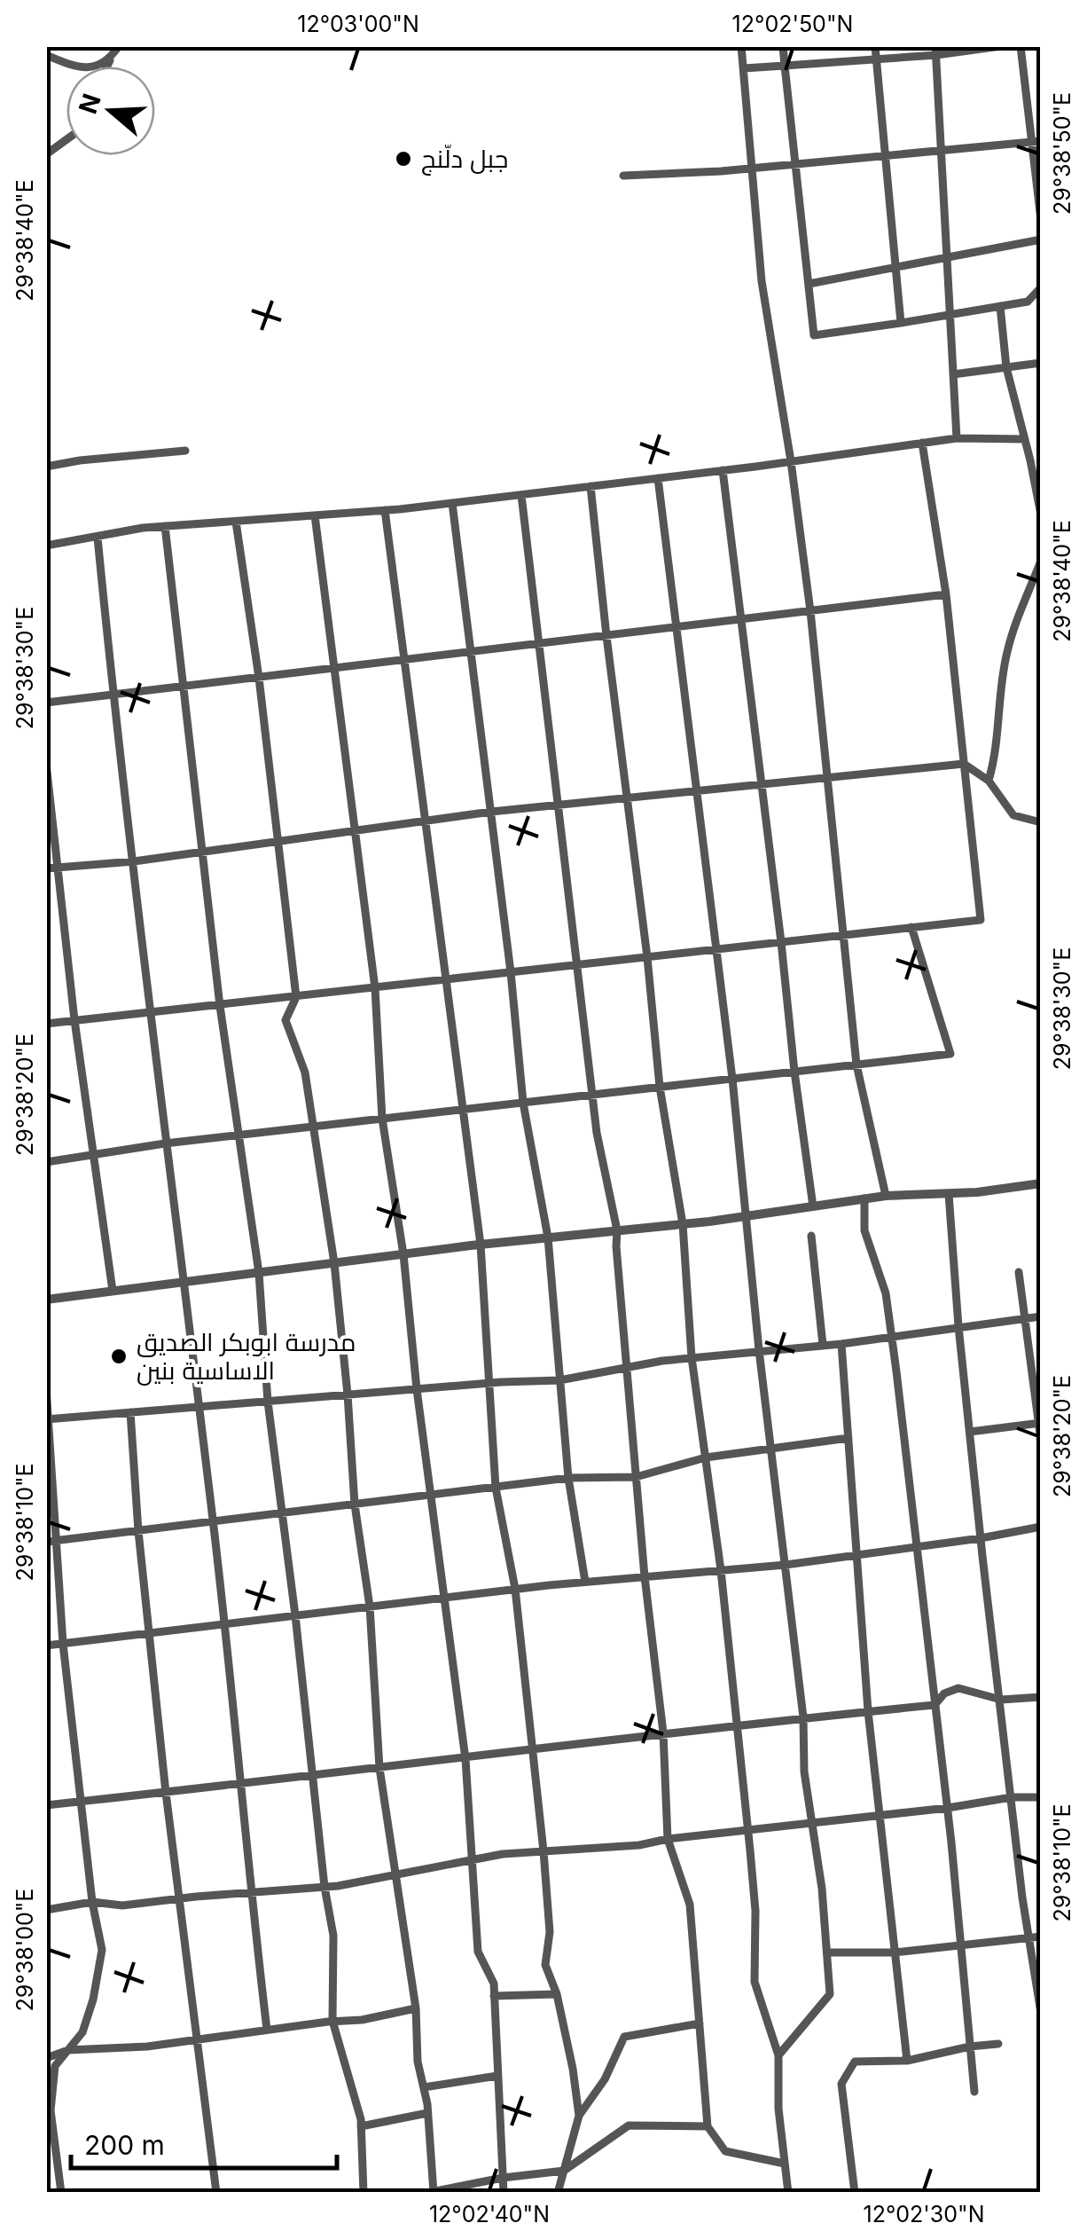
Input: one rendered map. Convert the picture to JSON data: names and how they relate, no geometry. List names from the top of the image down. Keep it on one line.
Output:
{"places":["جبل دلّنج","مدرسة ابوبكر الصديق الاساسية بنين"],"scale_bar":"200 m","north":"left","coordinates":["12°03'00\"N","12°02'50\"N","29°38'50\"E","29°38'40\"E","29°38'30\"E","29°38'20\"E","29°38'10\"E","29°38'00\"E","12°02'40\"N","12°02'30\"N"]}
